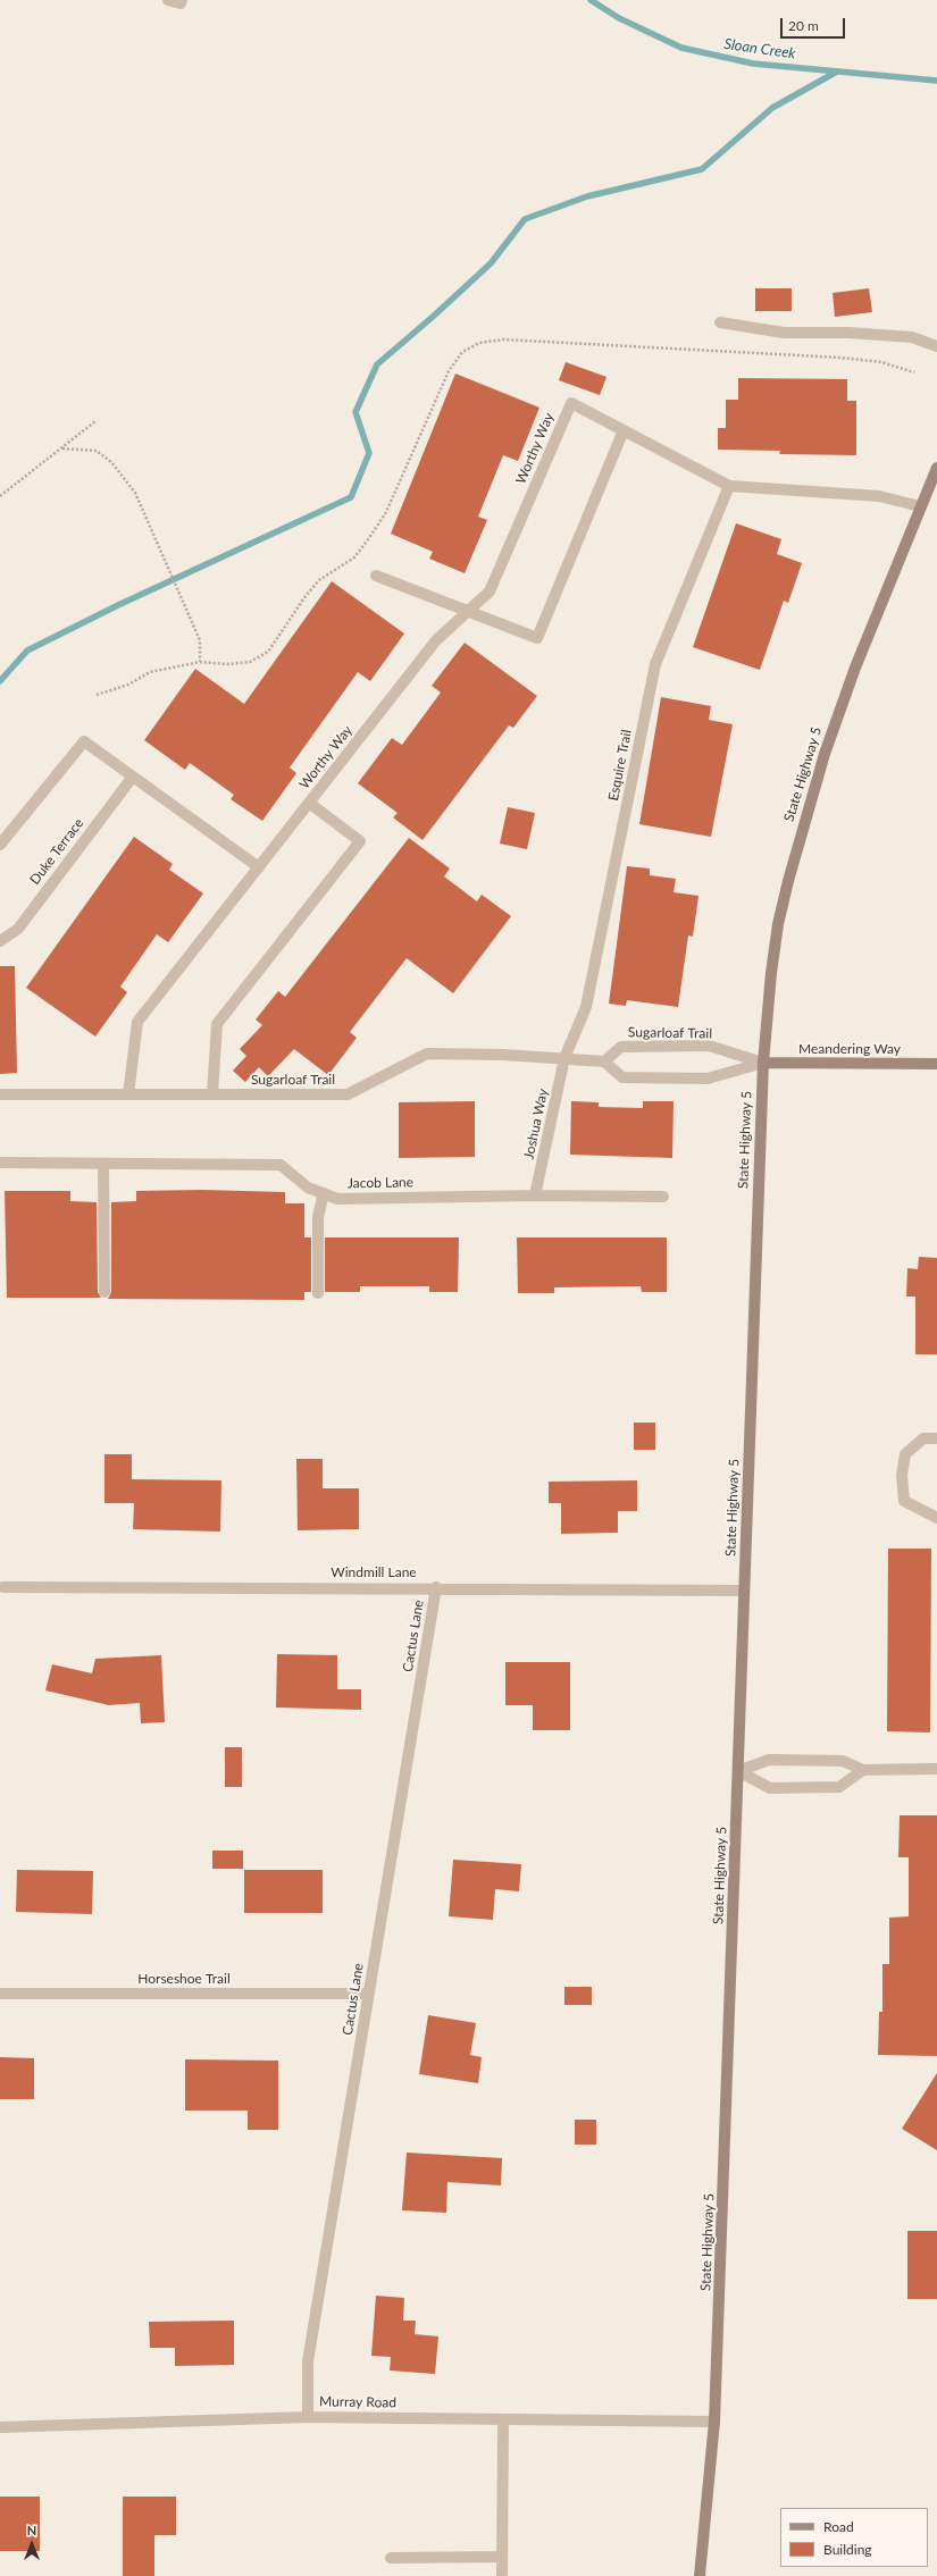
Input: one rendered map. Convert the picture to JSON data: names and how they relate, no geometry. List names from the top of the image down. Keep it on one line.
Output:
{"streets":{"main road":["State Highway 5","Meandering Way"],"street":["Worthy Way","Esquire Trail","Duke Terrace","Sugarloaf Trail","Joshua Way","Jacob Lane","Windmill Lane","Cactus Lane","Horseshoe Trail","Murray Road"]},"crossings":[["Worthy Way","Esquire Trail"],["Worthy Way","State Highway 5"],["Worthy Way","Sugarloaf Trail"],["Esquire Trail","Sugarloaf Trail"],["Esquire Trail","Joshua Way"],["State Highway 5","Sugarloaf Trail"],["State Highway 5","Meandering Way"],["State Highway 5","Windmill Lane"],["State Highway 5","Murray Road"],["Sugarloaf Trail","Meandering Way"],["Sugarloaf Trail","Joshua Way"],["Joshua Way","Jacob Lane"],["Windmill Lane","Cactus Lane"],["Cactus Lane","Horseshoe Trail"],["Cactus Lane","Murray Road"]],"water":["Sloan Creek"],"legend":["Road","Building"],"scale_bar":"20 m","north":"top"}
